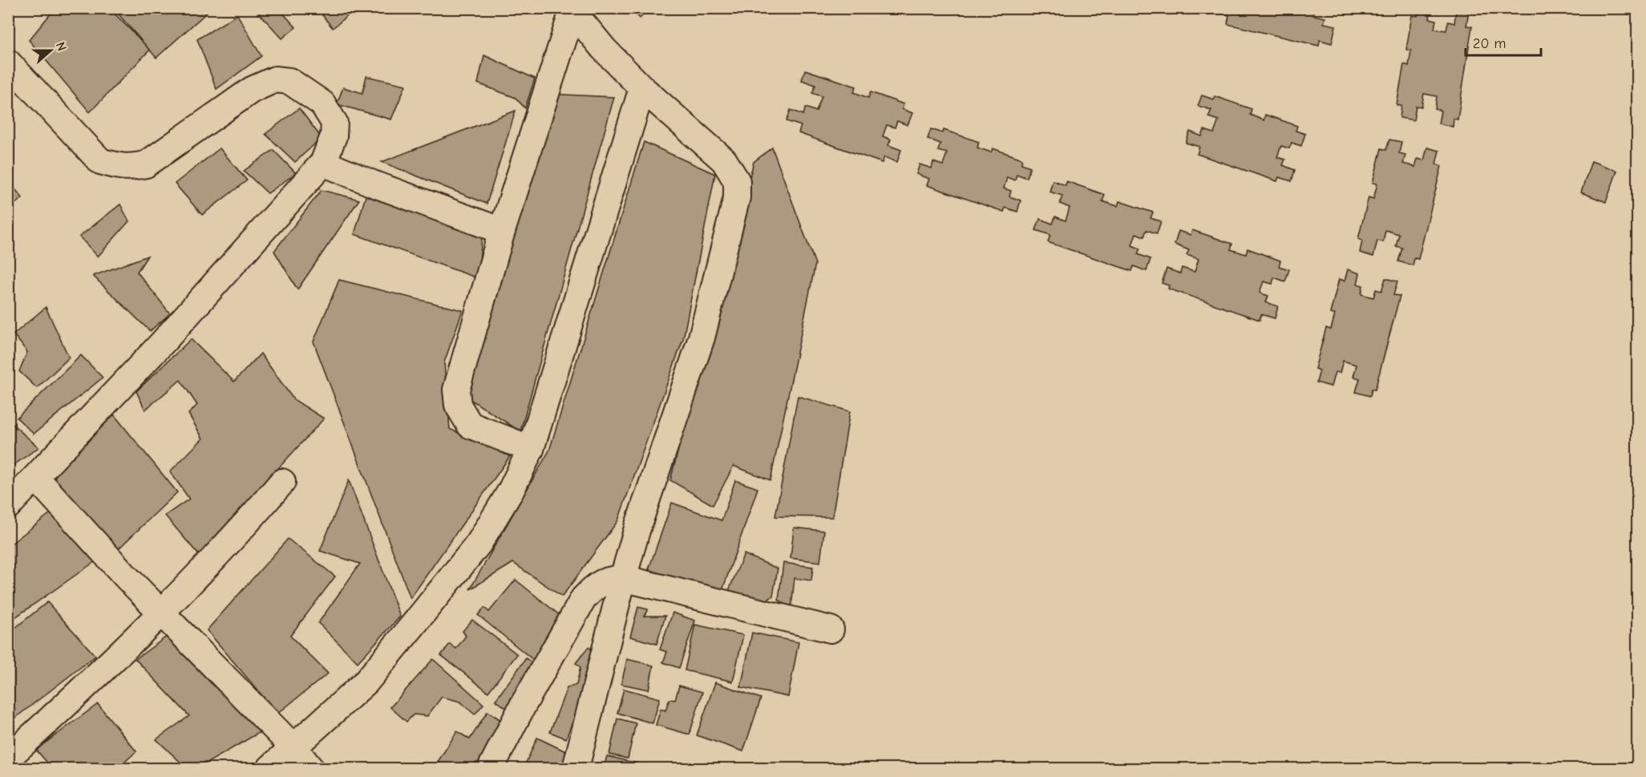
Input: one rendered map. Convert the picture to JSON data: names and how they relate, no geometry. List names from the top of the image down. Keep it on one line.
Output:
{"scale_bar":"20 m","north":"right"}
